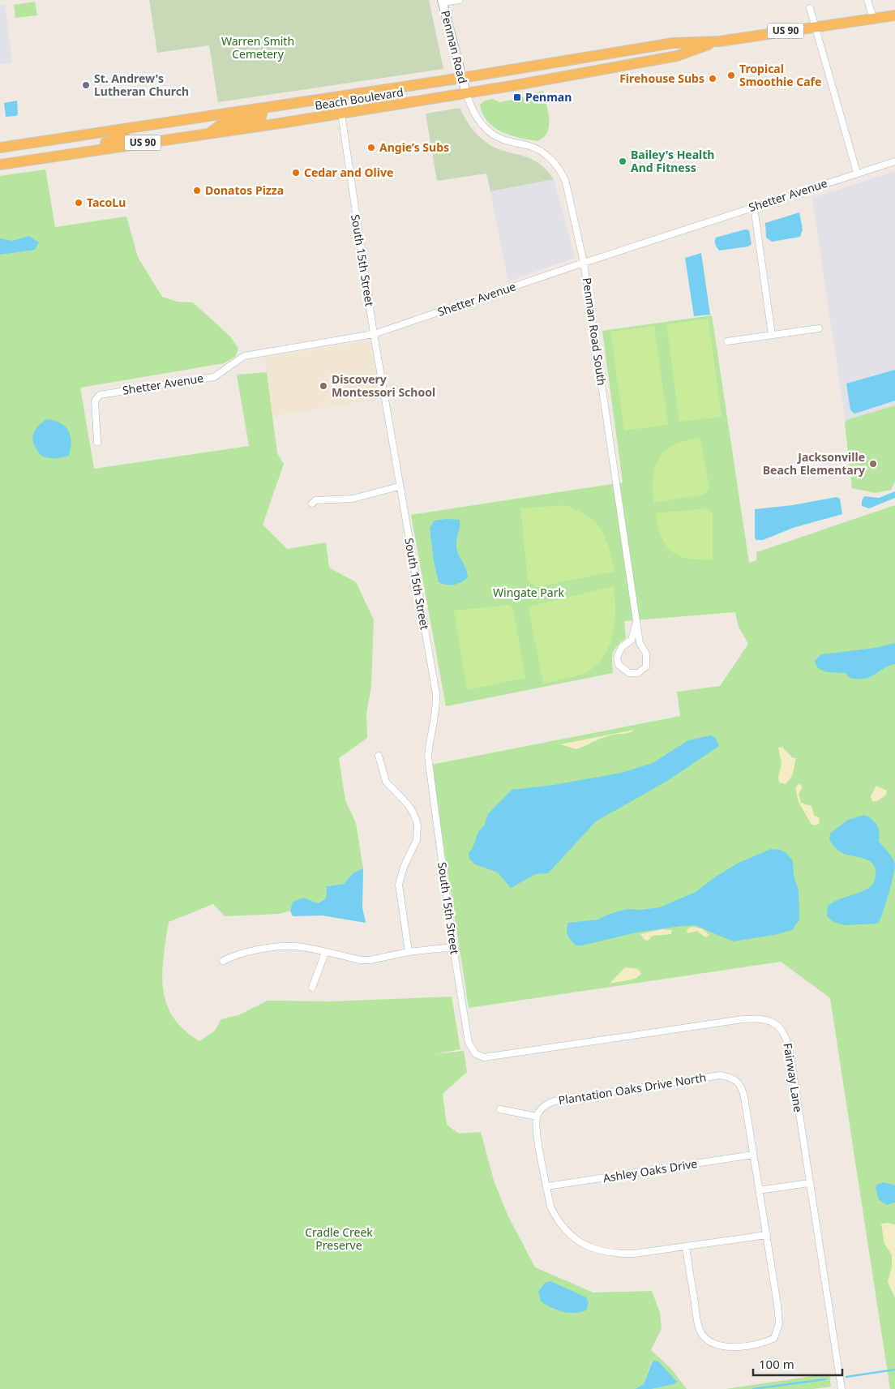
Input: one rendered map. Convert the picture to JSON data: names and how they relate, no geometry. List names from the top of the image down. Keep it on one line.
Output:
{"streets":{"highway":["US 90","Beach Boulevard"],"street":["Penman Road","Shetter Avenue","South 15th Street","Penman Road South","Fairway Lane","Plantation Oaks Drive North","Ashley Oaks Drive"]},"crossings":[["US 90","Penman Road"],["US 90","Beach Boulevard"],["Penman Road","Beach Boulevard"],["Penman Road","Penman Road South"],["Beach Boulevard","South 15th Street"],["Beach Boulevard","Penman Road South"],["Shetter Avenue","South 15th Street"],["Shetter Avenue","Penman Road South"],["South 15th Street","Fairway Lane"],["Plantation Oaks Drive North","Ashley Oaks Drive"]],"parks":["Warren Smith Cemetery","Wingate Park","Cradle Creek Preserve"],"places":{"other":["Tropical Smoothie Cafe","Firehouse Subs","St. Andrew's Lutheran Church","Angie’s Subs","Bailey's Health And Fitness","Cedar and Olive","Donatos Pizza","TacoLu","Discovery Montessori School","Jacksonville Beach Elementary"],"transit":["Penman"]},"scale_bar":"100 m"}
